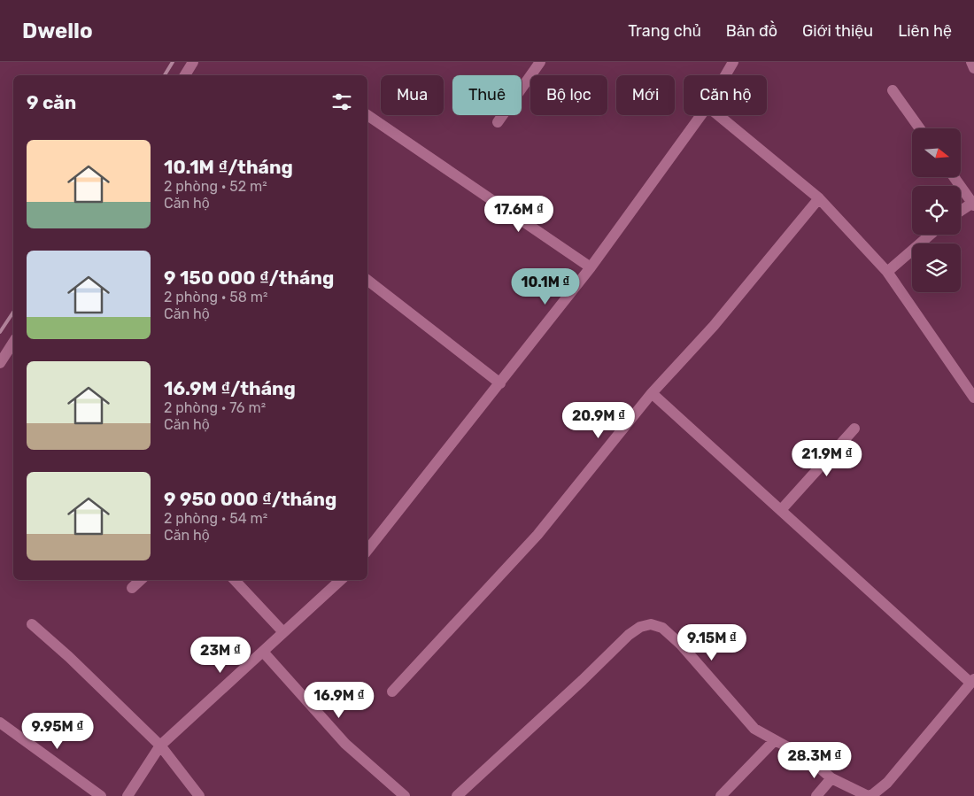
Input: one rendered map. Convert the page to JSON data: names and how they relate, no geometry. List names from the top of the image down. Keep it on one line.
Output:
{"north":"right","page":{"header":"Dwello","nav":["Trang chủ","Bản đồ","Giới thiệu","Liên hệ"],"chip":["Mua","Thuê","Bộ lọc","Mới","Căn hộ"],"heading":"9 căn","list":[{"name":"10.1M ₫/tháng","note":"2 phòng · 52 m² · Căn hộ"},{"name":"9 150 000 ₫/tháng","note":"2 phòng · 58 m² · Căn hộ"},{"name":"16.9M ₫/tháng","note":"2 phòng · 76 m² · Căn hộ"},{"name":"9 950 000 ₫/tháng","note":"2 phòng · 54 m² · Căn hộ"}],"price":["17.6M ₫","10.1M ₫","20.9M ₫","21.9M ₫","9.15M ₫","23M ₫","16.9M ₫","9.95M ₫","28.3M ₫"]}}
